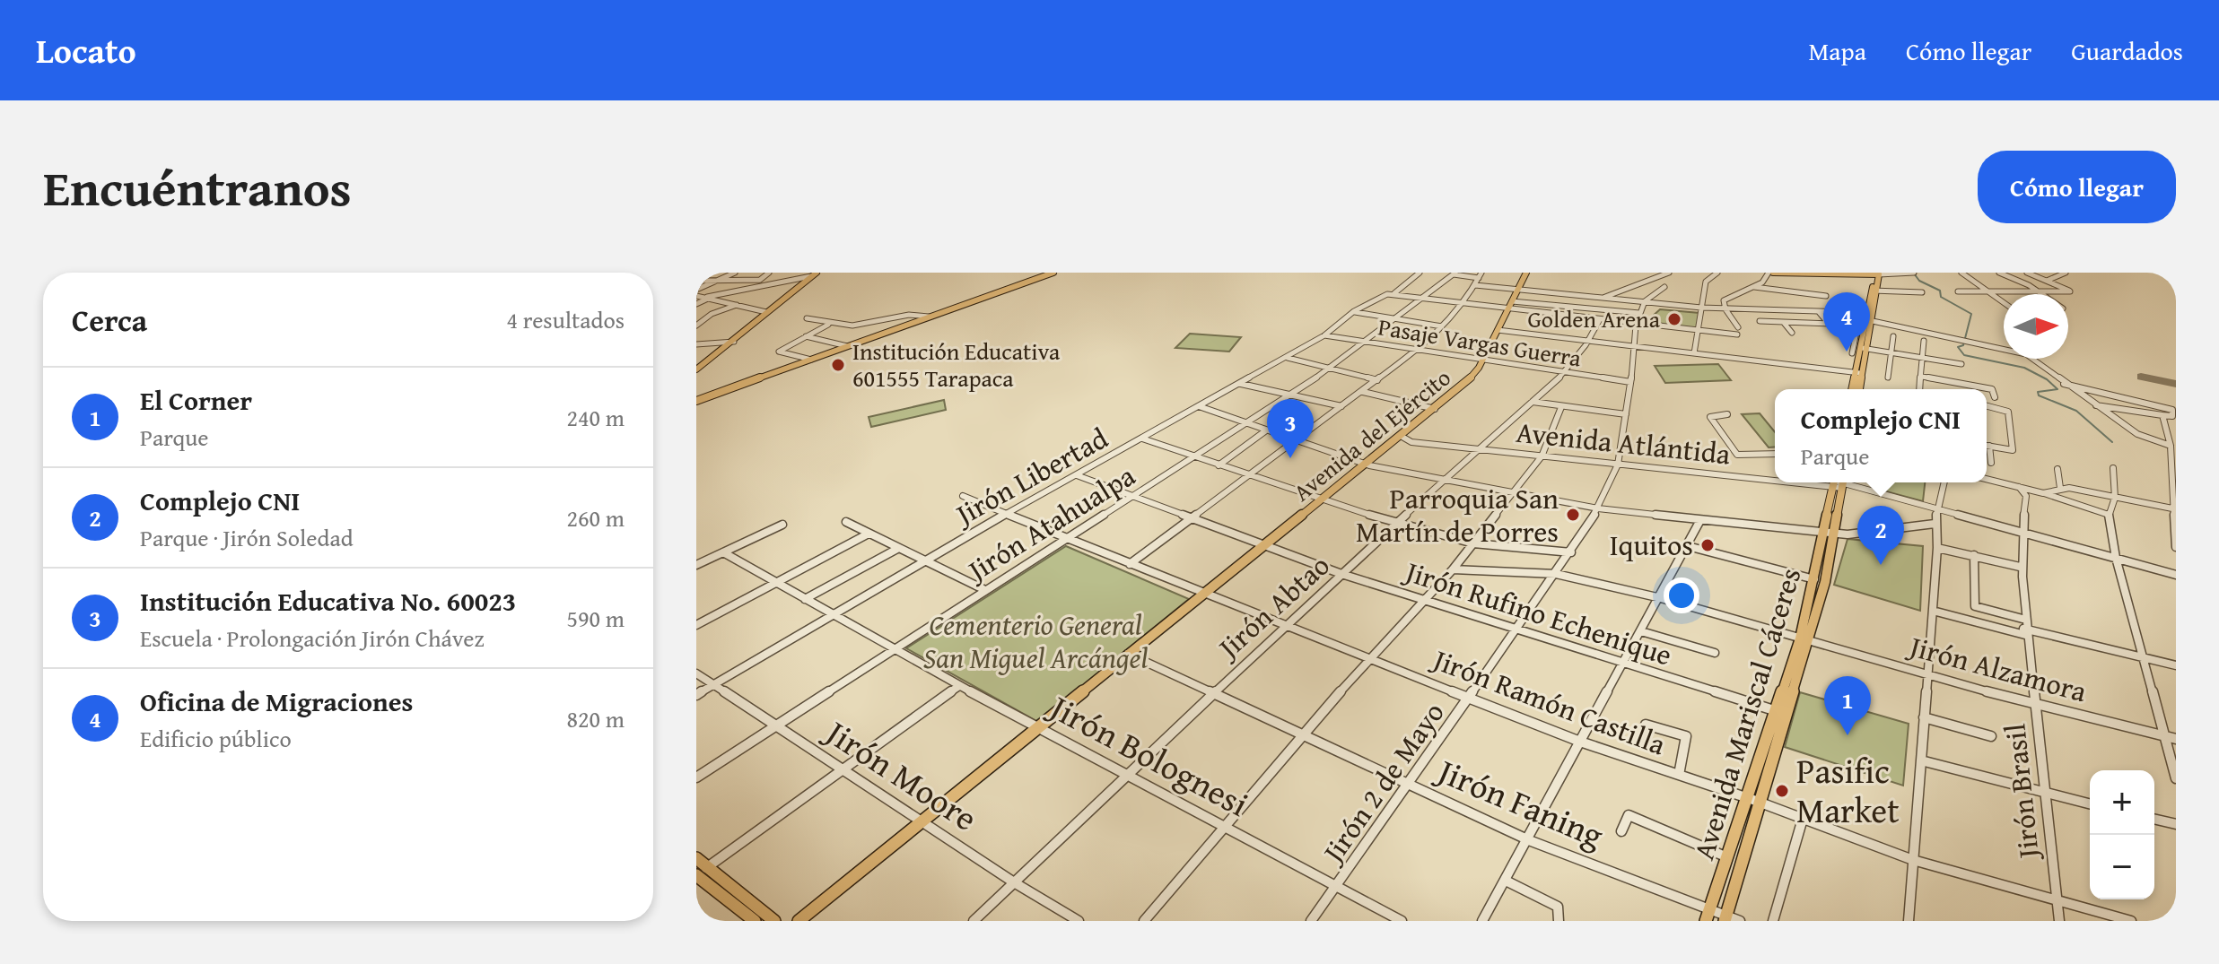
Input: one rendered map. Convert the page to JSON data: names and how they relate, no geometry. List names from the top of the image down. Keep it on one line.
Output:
{"streets":{"main road":["Avenida del Ejército","Avenida Mariscal Cáceres"],"street":["Pasaje Vargas Guerra","Avenida Atlántida","Jirón Libertad","Jirón Atahualpa","Jirón Abtao","Jirón Rufino Echenique","Jirón Alzamora","Jirón Ramón Castilla","Jirón Bolognesi","Jirón Moore","Jirón 2 de Mayo","Jirón Brasil","Jirón Faning"]},"crossings":[["Pasaje Vargas Guerra","Avenida del Ejército"],["Pasaje Vargas Guerra","Jirón Libertad"],["Pasaje Vargas Guerra","Jirón Atahualpa"],["Pasaje Vargas Guerra","Jirón Abtao"],["Pasaje Vargas Guerra","Jirón 2 de Mayo"],["Avenida del Ejército","Avenida Atlántida"],["Avenida del Ejército","Jirón Rufino Echenique"],["Avenida del Ejército","Jirón Ramón Castilla"],["Avenida del Ejército","Jirón Bolognesi"],["Avenida del Ejército","Jirón Moore"],["Avenida del Ejército","Jirón Faning"],["Avenida Atlántida","Jirón Abtao"],["Avenida Atlántida","Jirón 2 de Mayo"],["Avenida Atlántida","Jirón Brasil"],["Jirón Libertad","Jirón Rufino Echenique"],["Jirón Libertad","Jirón Ramón Castilla"],["Jirón Libertad","Jirón Bolognesi"],["Jirón Libertad","Jirón Moore"],["Jirón Atahualpa","Jirón Rufino Echenique"],["Jirón Atahualpa","Jirón Ramón Castilla"],["Jirón Atahualpa","Jirón Bolognesi"],["Jirón Atahualpa","Jirón Moore"],["Jirón Abtao","Jirón Rufino Echenique"],["Jirón Abtao","Jirón Ramón Castilla"],["Jirón Abtao","Jirón Bolognesi"],["Jirón Abtao","Jirón Moore"],["Jirón Abtao","Jirón Faning"],["Jirón Rufino Echenique","Avenida Mariscal Cáceres"],["Jirón Rufino Echenique","Jirón 2 de Mayo"],["Jirón Alzamora","Avenida Mariscal Cáceres"],["Jirón Alzamora","Jirón 2 de Mayo"],["Jirón Alzamora","Jirón Brasil"],["Jirón Ramón Castilla","Avenida Mariscal Cáceres"],["Jirón Ramón Castilla","Jirón 2 de Mayo"],["Jirón Ramón Castilla","Jirón Brasil"],["Avenida Mariscal Cáceres","Jirón Faning"],["Jirón Bolognesi","Jirón 2 de Mayo"],["Jirón 2 de Mayo","Jirón Faning"]],"parks":["Cementerio General San Miguel Arcángel"],"places":["Golden Arena","Institución Educativa 601555 Tarapaca","Parroquia San Martín de Porres","Iquitos","Pasific Market"],"north":"right","page":{"header":"Locato","nav":["Mapa","Cómo llegar","Guardados"],"title":"Encuéntranos","buttons":"Cómo llegar","heading":["Cerca","4 resultados"],"pins":["4","3","2","1"],"list":[{"mark":"1","name":"El Corner","note":"Parque","value":"240 m"},{"mark":"2","name":"Complejo CNI","note":"Parque · Jirón Soledad","value":"260 m"},{"mark":"3","name":"Institución Educativa No. 60023","note":"Escuela · Prolongación Jirón Chávez","value":"590 m"},{"mark":"4","name":"Oficina de Migraciones","note":"Edificio público","value":"820 m"}],"popup":["Complejo CNI","Parque"],"map_buttons":["+","−"]}}
